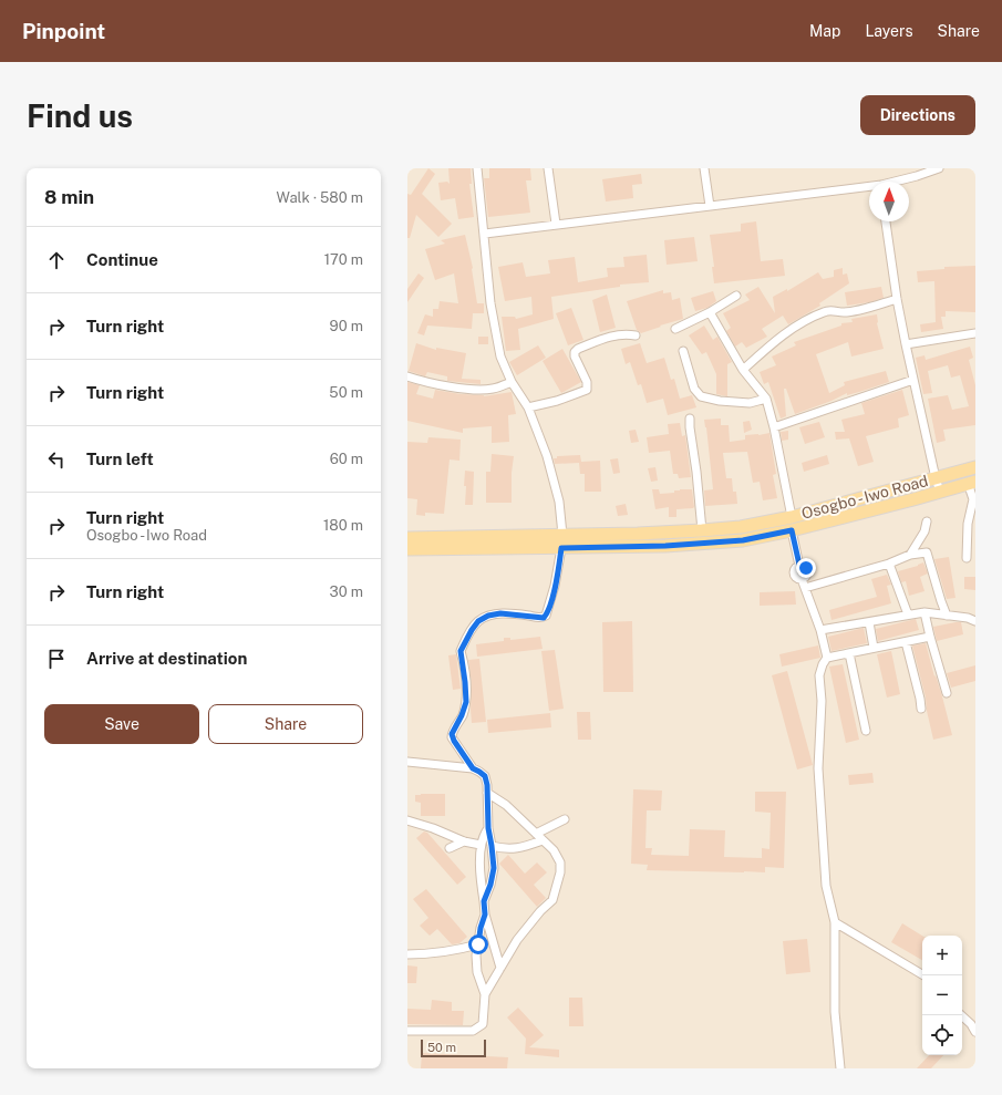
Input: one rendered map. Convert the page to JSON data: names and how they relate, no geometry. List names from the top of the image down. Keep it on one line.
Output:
{"streets":{"main road":["Osogbo - Iwo Road"]},"scale_bar":"50 m","north":"top","page":{"header":"Pinpoint","nav":["Map","Layers","Share"],"buttons":["Directions",["Save","Share"]],"title":"Find us","heading":["8 min","Walk · 580 m"],"list":[["Continue","170 m"],["Turn right","90 m"],["Turn right","50 m"],["Turn left","60 m"],["Turn right","Osogbo - Iwo Road","180 m"],["Turn right","30 m"],"Arrive at destination"],"map_buttons":["+","−"],"scale":"50 m"}}
